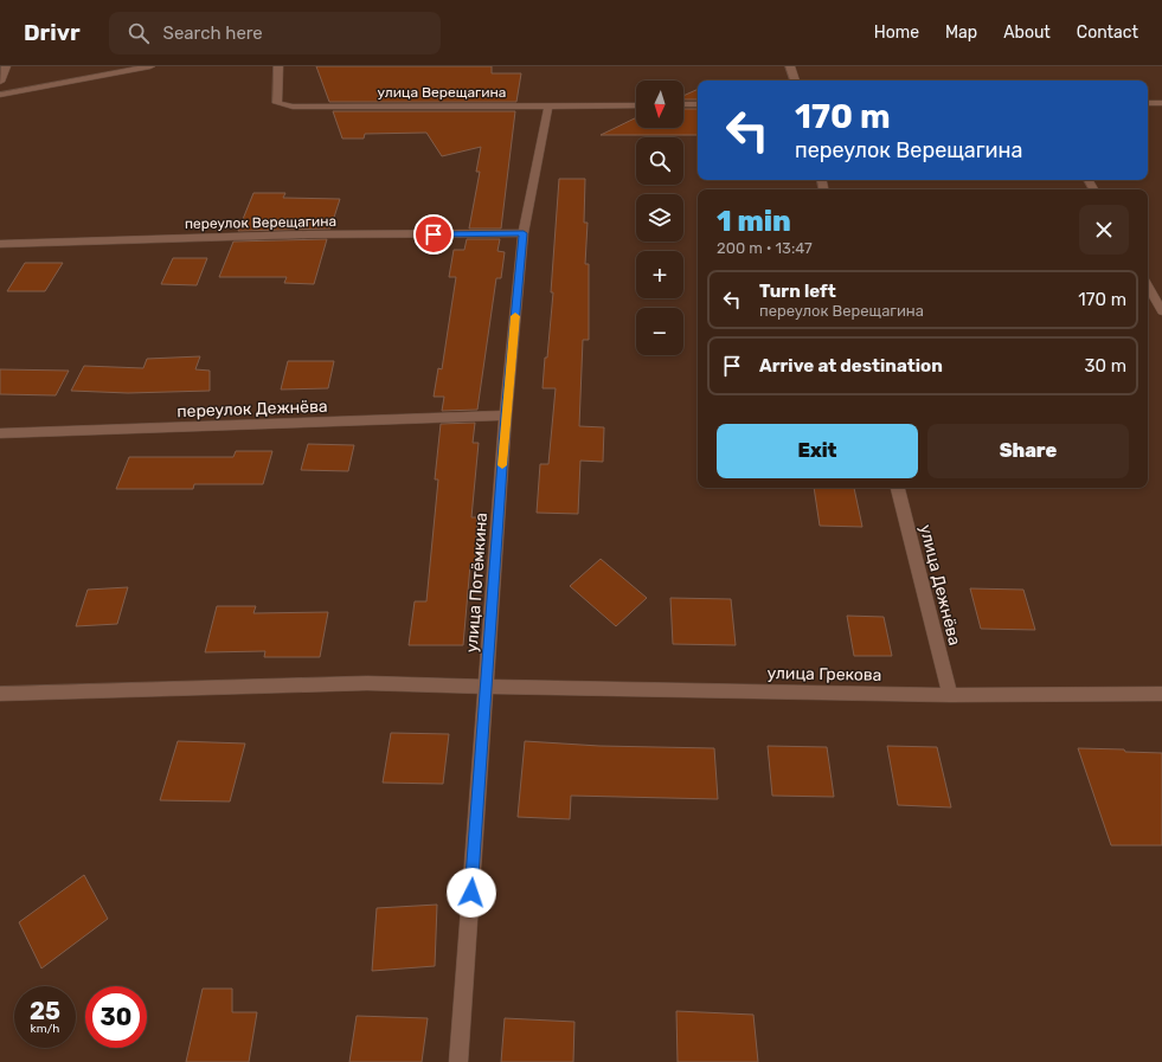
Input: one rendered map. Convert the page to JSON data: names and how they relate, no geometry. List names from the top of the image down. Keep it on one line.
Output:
{"streets":{"street":["улица Верещагина","переулок Верещагина","переулок Дежнёва","улица Потёмкина","улица Дежнёва","улица Грекова"]},"crossings":[["улица Верещагина","улица Потёмкина"],["переулок Верещагина","улица Потёмкина"],["переулок Дежнёва","улица Потёмкина"],["улица Потёмкина","улица Грекова"],["улица Дежнёва","улица Грекова"]],"north":"bottom","page":{"header":"Drivr","search":"Search here","nav":["Home","Map","About","Contact"],"map_buttons":["+","−"],"turn":["170 m","переулок Верещагина"],"heading":["1 min","200 m · 13:47"],"list":[{"name":"Turn left","note":"переулок Верещагина","value":"170 m"},{"name":"Arrive at destination","value":"30 m"}],"buttons":["Exit","Share"],"speed":"25 km/h","limit":"30"}}
